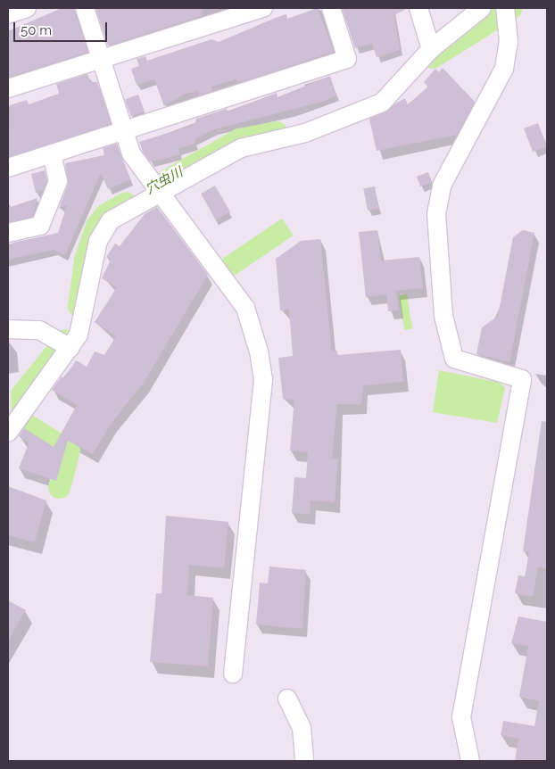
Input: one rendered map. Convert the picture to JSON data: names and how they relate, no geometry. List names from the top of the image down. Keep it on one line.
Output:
{"water":["穴虫川"],"scale_bar":"50 m"}
